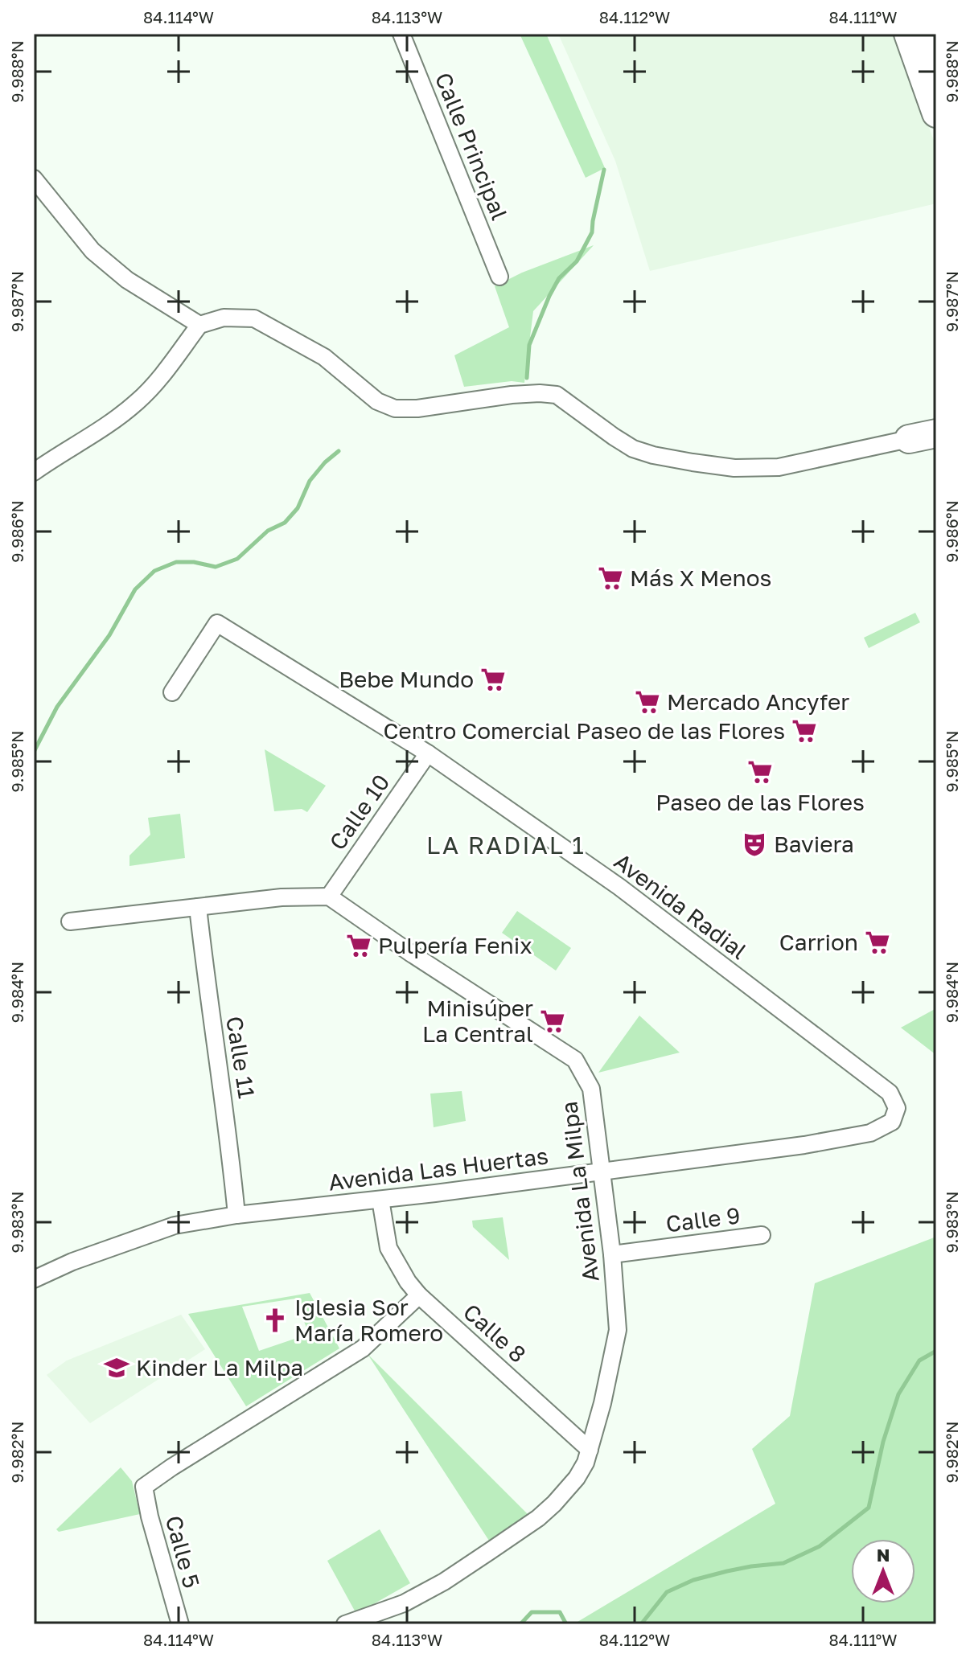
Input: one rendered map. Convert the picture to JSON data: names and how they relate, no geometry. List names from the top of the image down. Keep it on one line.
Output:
{"streets":{"street":["Calle Principal","Calle 10","Avenida Radial","Calle 11","Avenida Las Huertas","Avenida La Milpa","Calle 9","Calle 8","Calle 5"]},"crossings":[["Calle 10","Avenida Radial"],["Calle 10","Avenida La Milpa"],["Avenida Radial","Avenida Las Huertas"],["Calle 11","Avenida Las Huertas"],["Avenida Las Huertas","Avenida La Milpa"],["Avenida Las Huertas","Calle 8"],["Avenida La Milpa","Calle 9"],["Avenida La Milpa","Calle 8"],["Calle 8","Calle 5"]],"districts":["LA RADIAL 1"],"places":{"supermarket":["Más X Menos","Bebe Mundo","Mercado Ancyfer","Centro Comercial Paseo de las Flores","Paseo de las Flores","Carrion","Pulpería Fenix","Minisúper La Central"],"theatre":["Baviera"],"church":["Iglesia Sor María Romero"],"school or university":["Kinder La Milpa"]},"north":"top","coordinates":["84.114°W","84.113°W","84.112°W","84.111°W","9.988°N","9.987°N","9.986°N","9.985°N","9.984°N","9.983°N","9.982°N"]}
